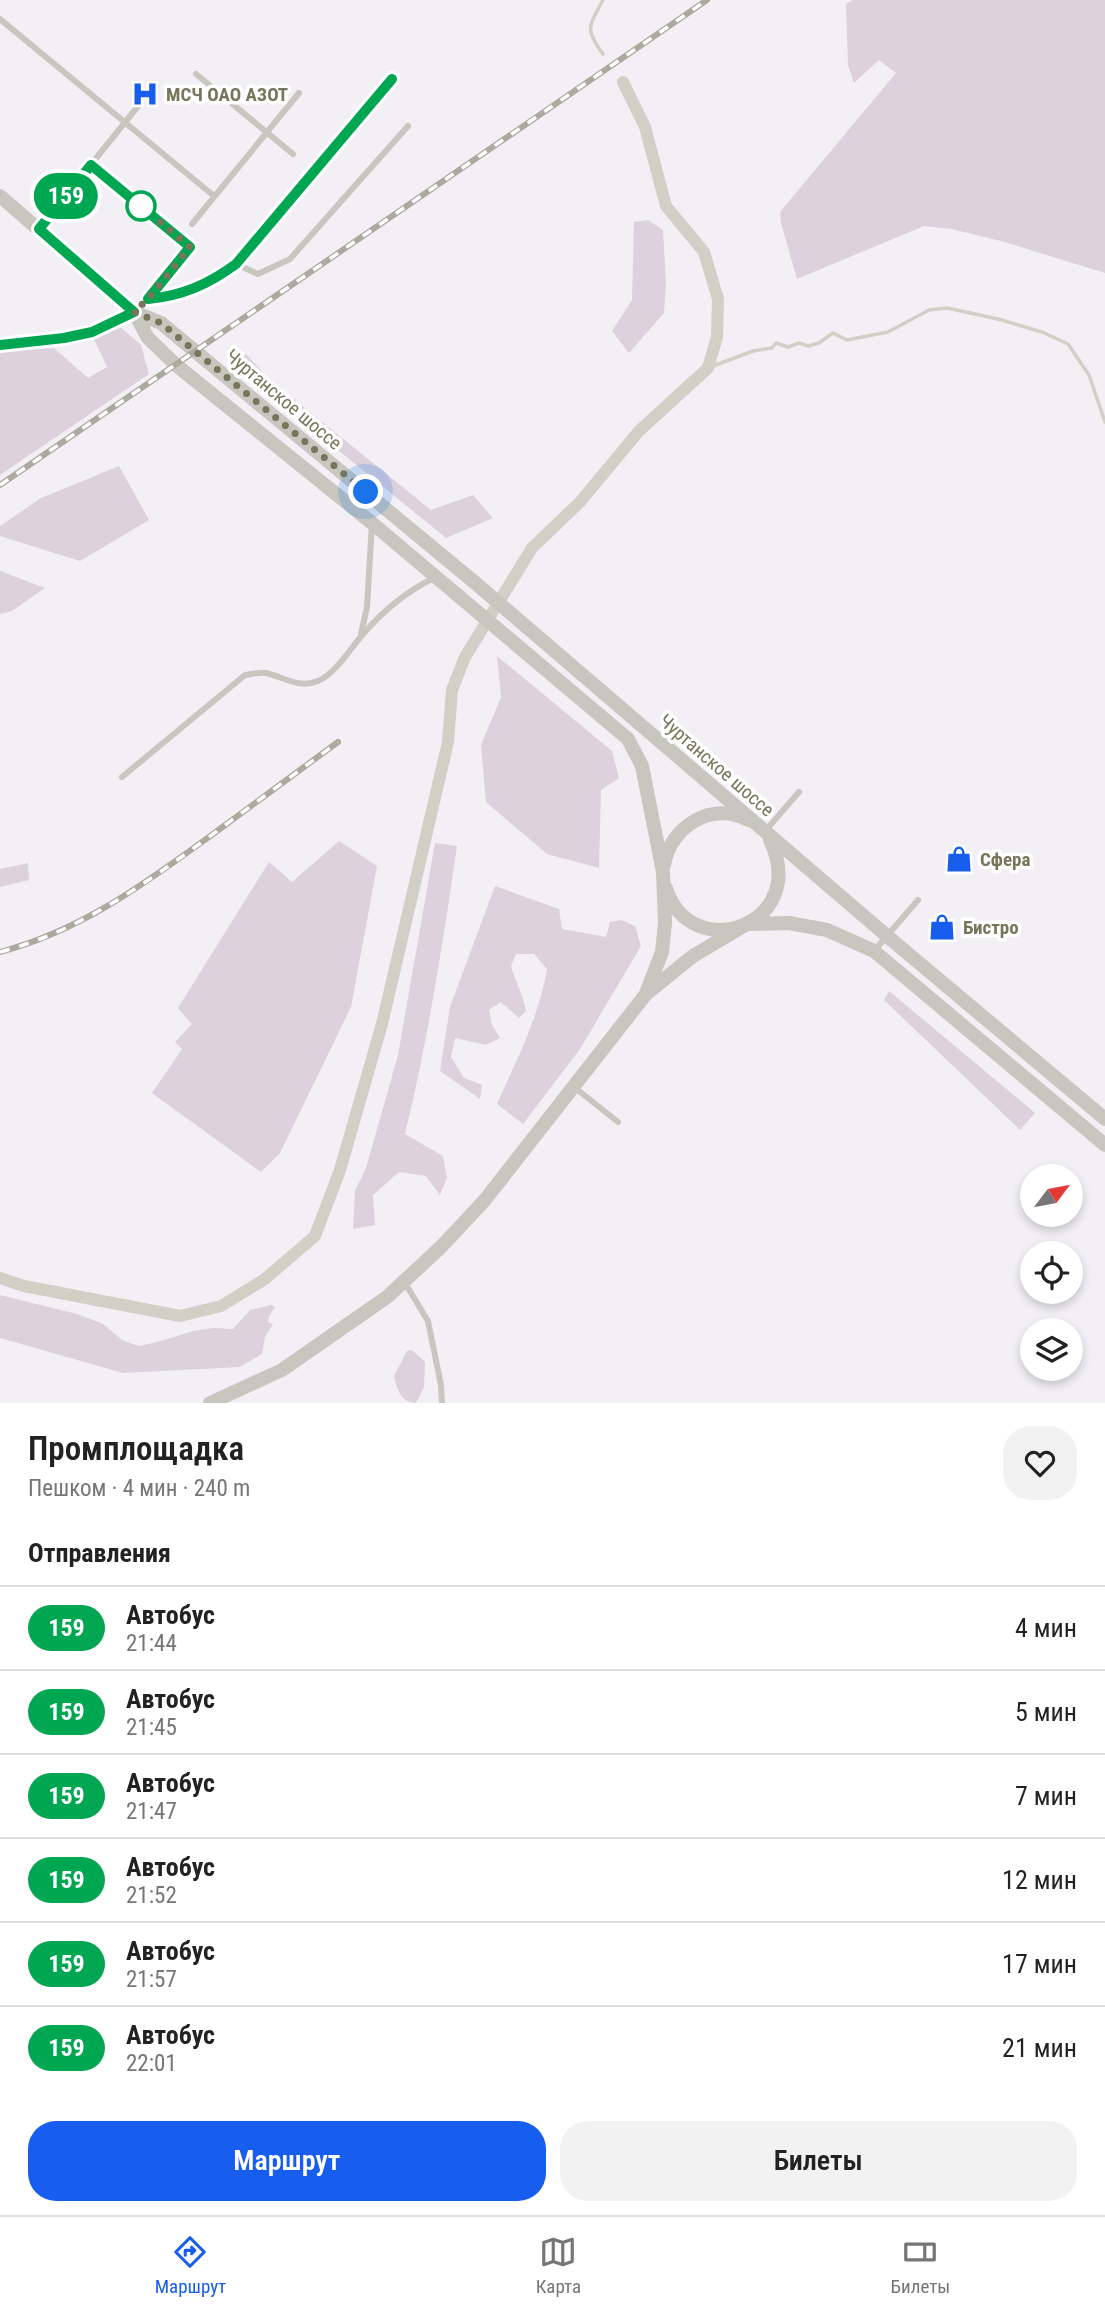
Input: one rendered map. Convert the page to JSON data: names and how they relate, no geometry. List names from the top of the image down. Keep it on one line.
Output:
{"streets":{"street":["Чуртанское шоссе"]},"places":{"hospital":["МСЧ ОАО АЗОТ"],"shop":["Сфера","Бистро"]},"lines":["bus line 159"],"north":"top right","page":{"on_map":"159","heading":[["Промплощадка","Пешком · 4 мин · 240 m"],"Отправления"],"list":[{"mark":"159","name":"Автобус","note":"21:44","value":"4 мин"},{"mark":"159","name":"Автобус","note":"21:45","value":"5 мин"},{"mark":"159","name":"Автобус","note":"21:47","value":"7 мин"},{"mark":"159","name":"Автобус","note":"21:52","value":"12 мин"},{"mark":"159","name":"Автобус","note":"21:57","value":"17 мин"},{"mark":"159","name":"Автобус","note":"22:01","value":"21 мин"}],"buttons":["Маршрут","Билеты"],"tabs":["Маршрут","Карта","Билеты"]}}
